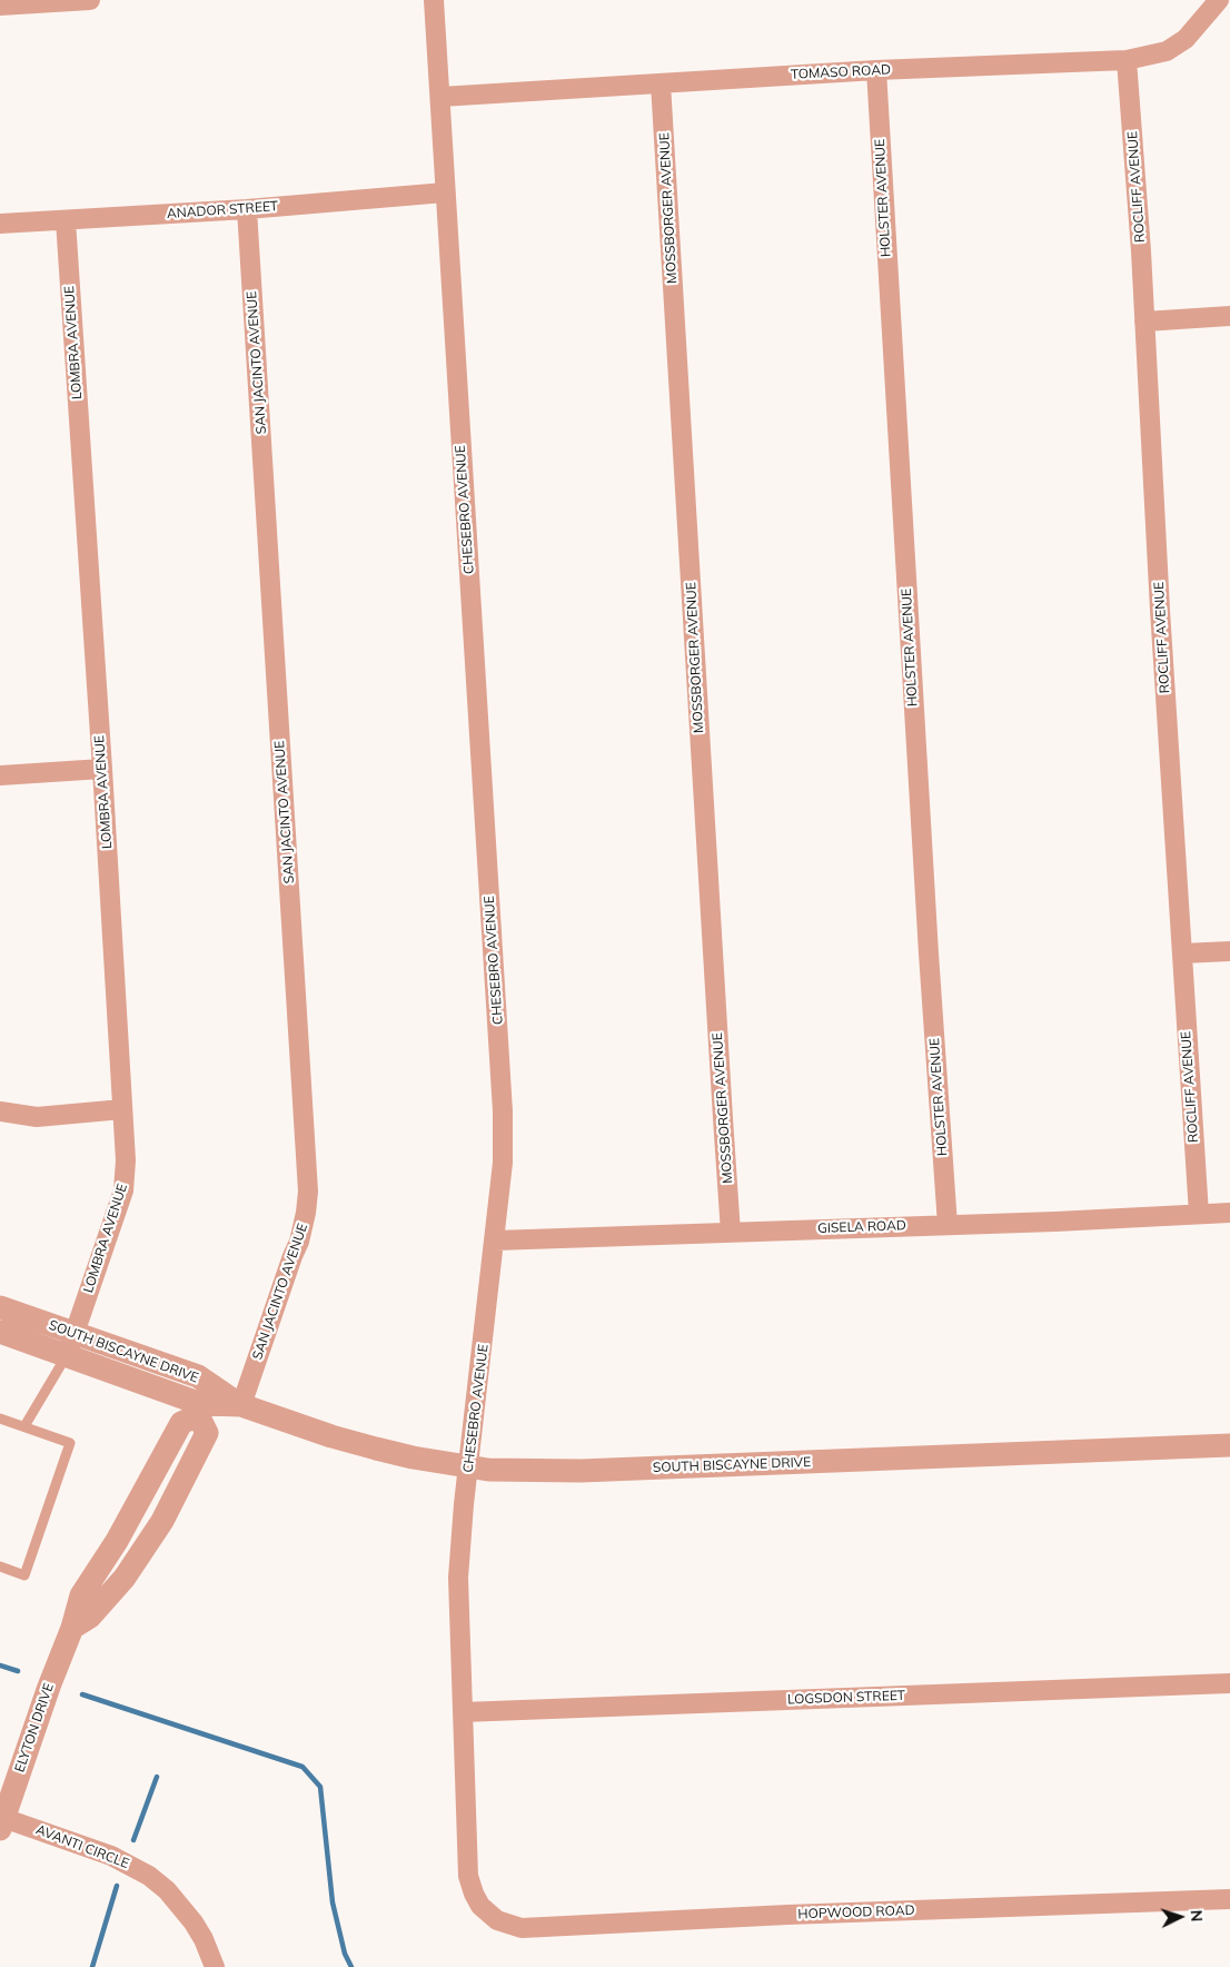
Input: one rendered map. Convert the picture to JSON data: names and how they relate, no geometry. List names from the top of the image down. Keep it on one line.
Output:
{"streets":{"street":["TOMASO ROAD","ROCLIFF AVENUE","HOLSTER AVENUE","MOSSBORGER AVENUE","ANADOR STREET","LOMBRA AVENUE","SAN JACINTO AVENUE","CHESEBRO AVENUE","GISELA ROAD","SOUTH BISCAYNE DRIVE","LOGSDON STREET","ELYTON DRIVE","AVANTI CIRCLE","HOPWOOD ROAD"]},"crossings":[["TOMASO ROAD","ROCLIFF AVENUE"],["TOMASO ROAD","HOLSTER AVENUE"],["TOMASO ROAD","MOSSBORGER AVENUE"],["TOMASO ROAD","CHESEBRO AVENUE"],["ROCLIFF AVENUE","GISELA ROAD"],["HOLSTER AVENUE","GISELA ROAD"],["MOSSBORGER AVENUE","GISELA ROAD"],["ANADOR STREET","LOMBRA AVENUE"],["ANADOR STREET","SAN JACINTO AVENUE"],["ANADOR STREET","CHESEBRO AVENUE"],["LOMBRA AVENUE","SOUTH BISCAYNE DRIVE"],["SAN JACINTO AVENUE","SOUTH BISCAYNE DRIVE"],["CHESEBRO AVENUE","GISELA ROAD"],["CHESEBRO AVENUE","SOUTH BISCAYNE DRIVE"],["CHESEBRO AVENUE","LOGSDON STREET"],["CHESEBRO AVENUE","HOPWOOD ROAD"],["SOUTH BISCAYNE DRIVE","ELYTON DRIVE"],["ELYTON DRIVE","AVANTI CIRCLE"]],"north":"right"}
